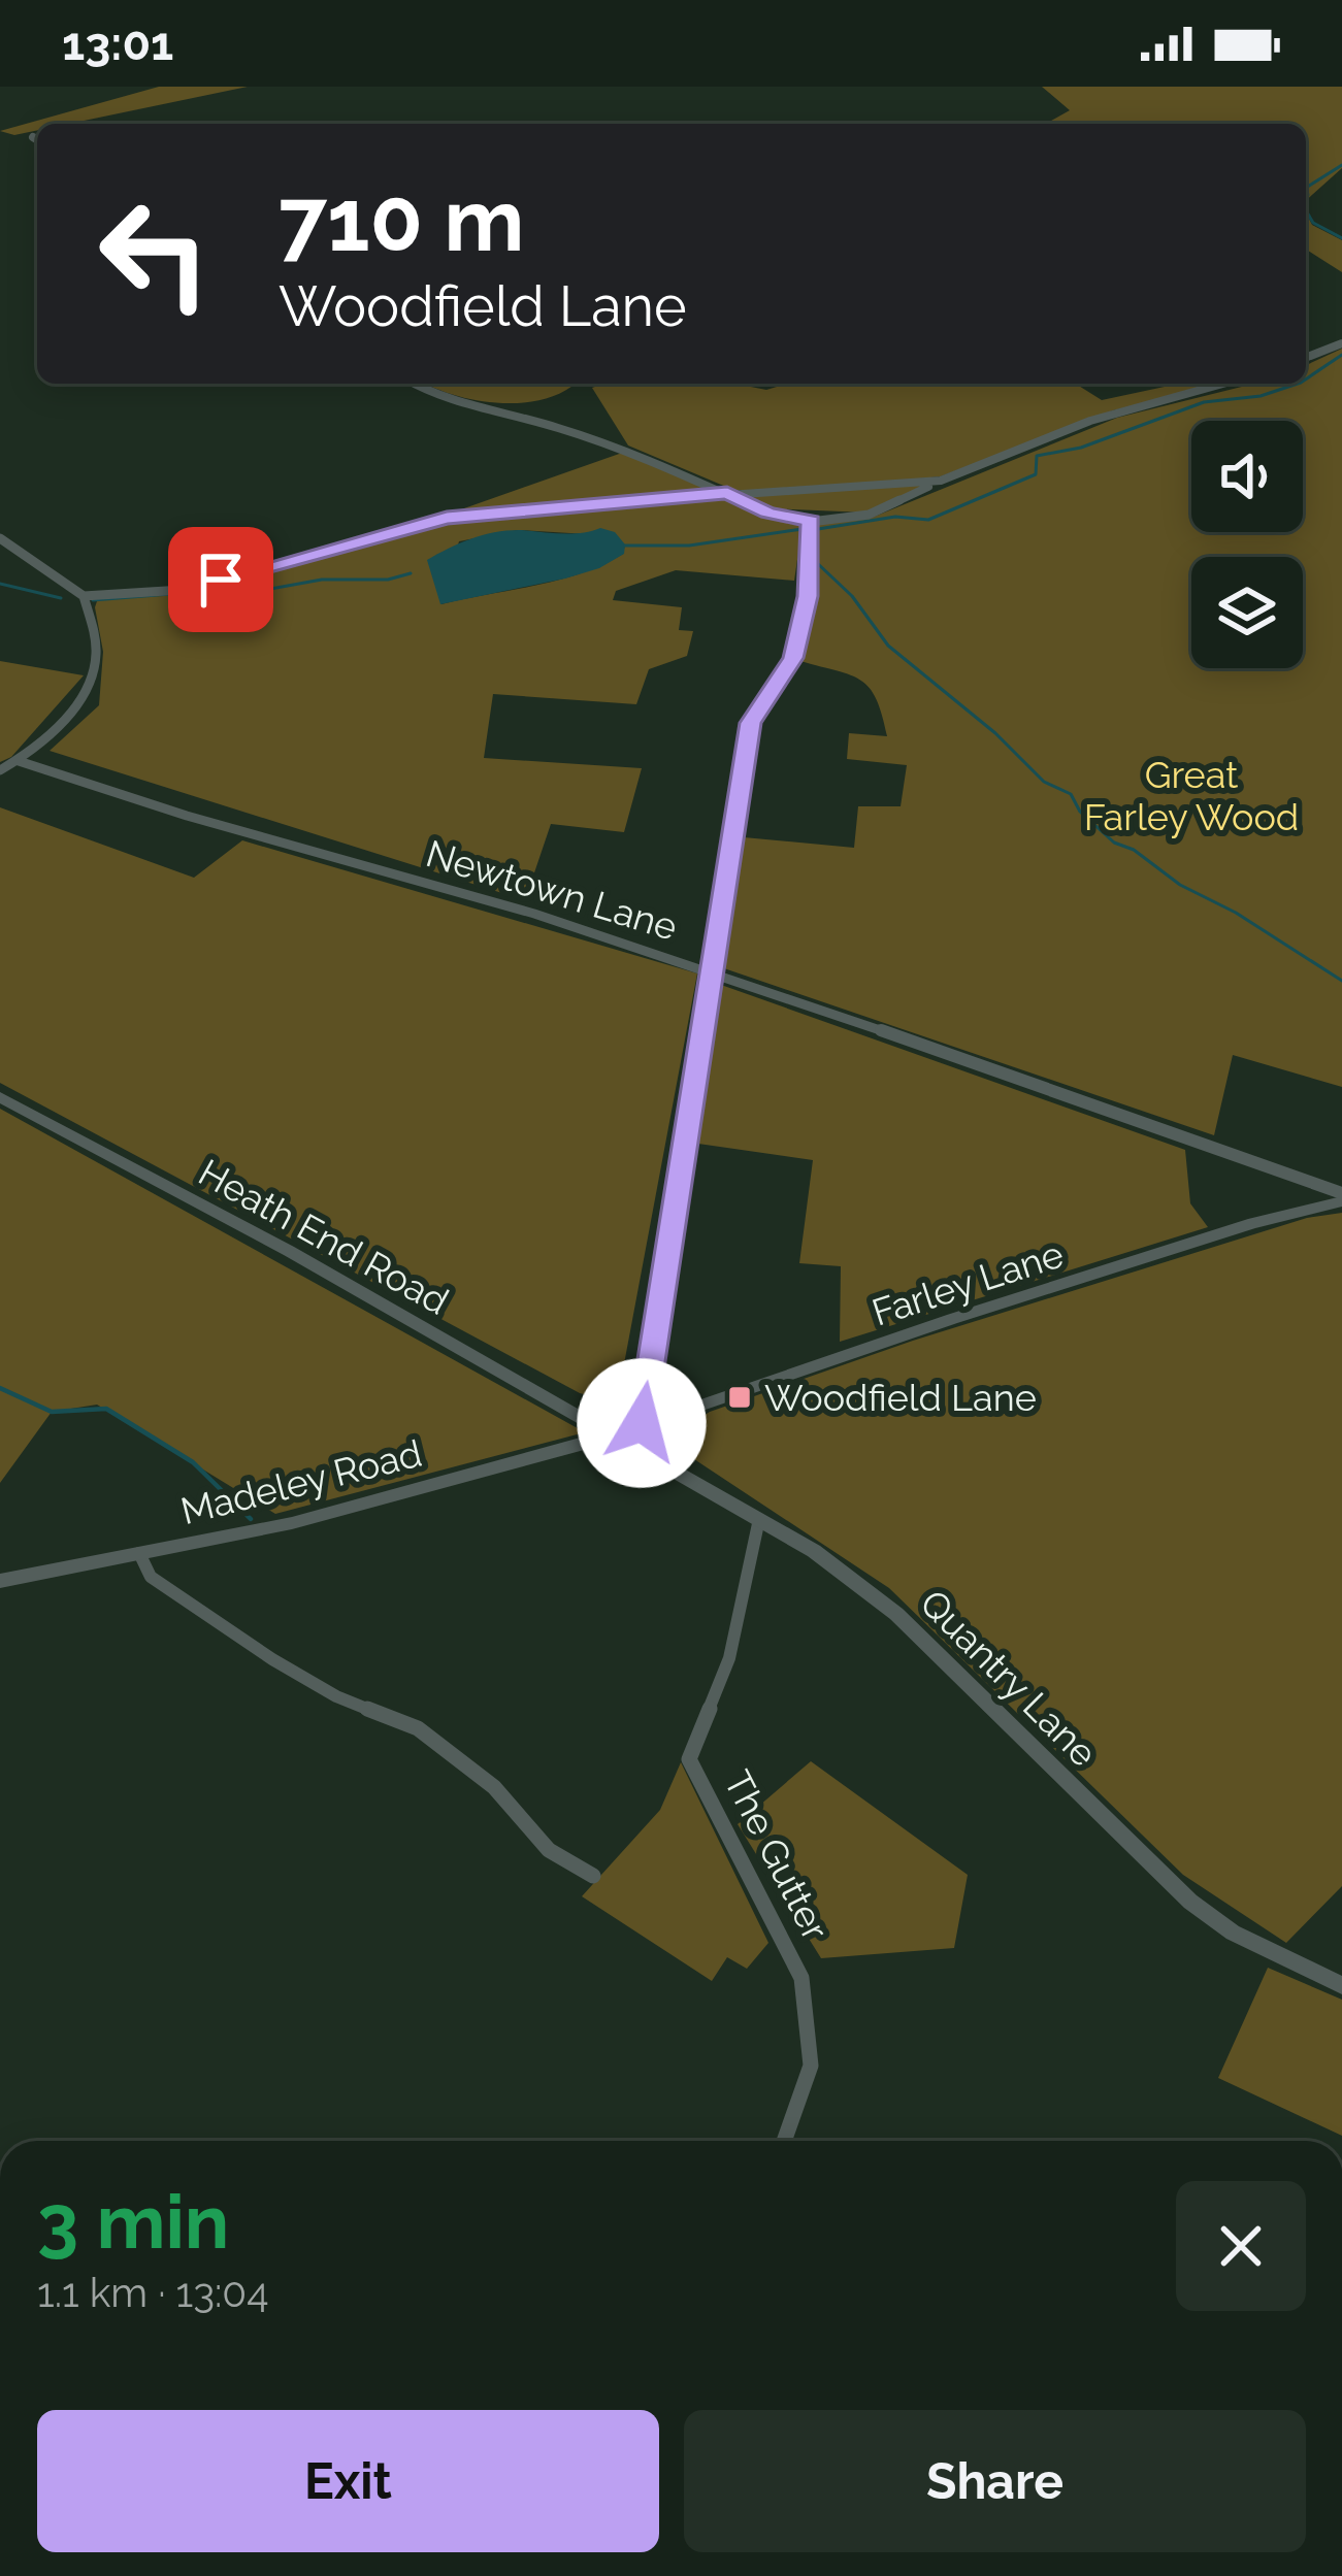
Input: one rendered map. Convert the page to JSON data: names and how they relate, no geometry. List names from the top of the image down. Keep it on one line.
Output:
{"streets":{"street":["Newtown Lane","Heath End Road","Farley Lane","Madeley Road","Quantry Lane","The Gutter"]},"crossings":[["Newtown Lane","Farley Lane"],["Heath End Road","Farley Lane"],["Heath End Road","Madeley Road"],["Heath End Road","Quantry Lane"],["Farley Lane","Madeley Road"],["Farley Lane","Quantry Lane"],["Madeley Road","Quantry Lane"],["Quantry Lane","The Gutter"]],"parks":["Great Farley Wood"],"places":{"transit":["Woodfield Lane"]},"page":{"status":"13:01","turn":["710 m","Woodfield Lane"],"heading":["3 min","1.1 km · 13:04"],"buttons":["Exit","Share"]}}
